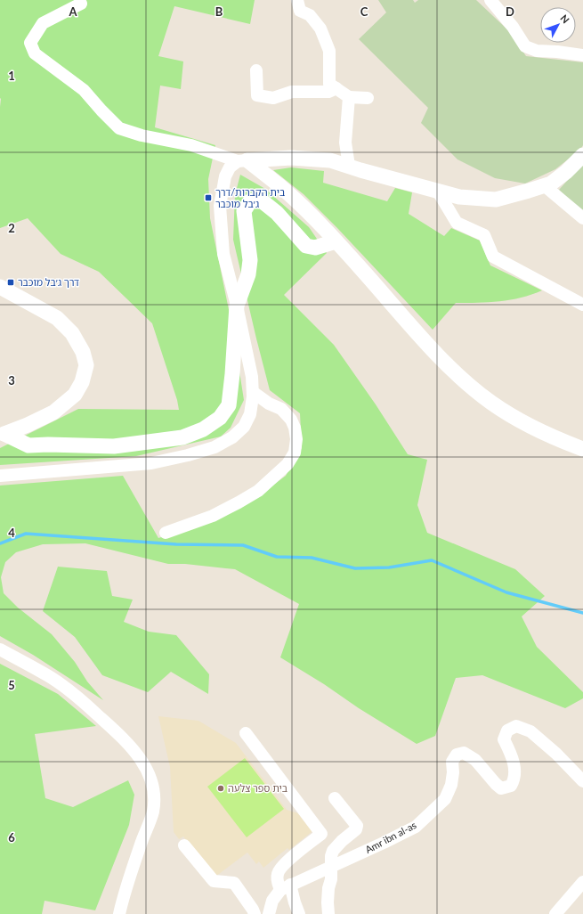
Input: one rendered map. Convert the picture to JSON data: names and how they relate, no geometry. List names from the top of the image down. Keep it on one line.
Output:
{"streets":{"street":["Amr ibn al-as"]},"places":{"transit":["בית הקברות/דרך ג׳בל מוכבר","דרך ג׳בל מוכבר"],"other":["בית ספר צלעה"]},"north":"top right","grid":{"columns":["A","B","C","D"],"rows":["1","2","3","4","5","6"]}}
